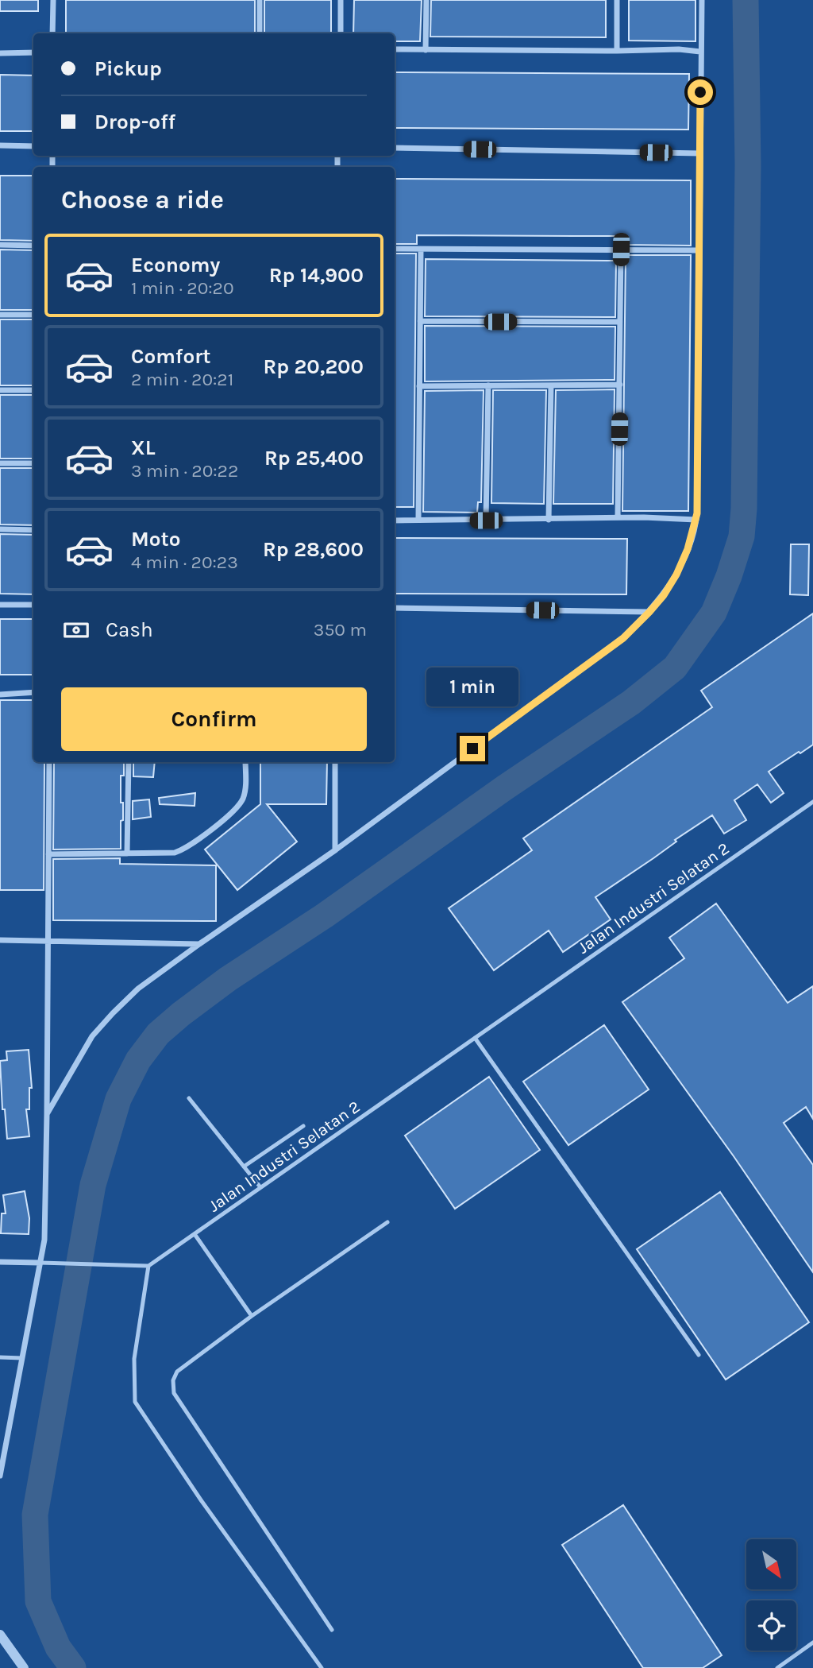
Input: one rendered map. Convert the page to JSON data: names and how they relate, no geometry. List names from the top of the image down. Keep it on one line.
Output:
{"streets":{"lane":["Jalan Industri Selatan 2"]},"north":"bottom right","page":{"banner":["Pickup","Drop-off"],"heading":"Choose a ride","list":[{"name":"Economy","note":"1 min · 20:20","value":"Rp 14,900"},{"name":"Comfort","note":"2 min · 20:21","value":"Rp 20,200"},{"name":"XL","note":"3 min · 20:22","value":"Rp 25,400"},{"name":"Moto","note":"4 min · 20:23","value":"Rp 28,600"}],"pay":["Cash","350 m"],"bubble":"1 min","buttons":"Confirm"}}
